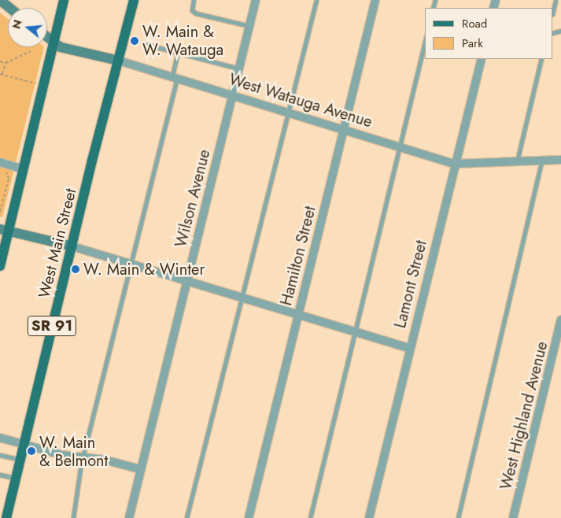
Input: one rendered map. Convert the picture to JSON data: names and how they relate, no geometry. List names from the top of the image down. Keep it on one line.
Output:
{"streets":{"main road":["West Watauga Avenue","West Main Street","SR 91"],"street":["Wilson Avenue","Hamilton Street","Lamont Street","West Highland Avenue"]},"crossings":[["West Watauga Avenue","Wilson Avenue"],["West Watauga Avenue","West Main Street"],["West Watauga Avenue","Hamilton Street"],["West Watauga Avenue","Lamont Street"]],"places":["W. Main & W. Watauga","W. Main & Winter","W. Main & Belmont"],"legend":["Road","Park"],"north":"left"}
